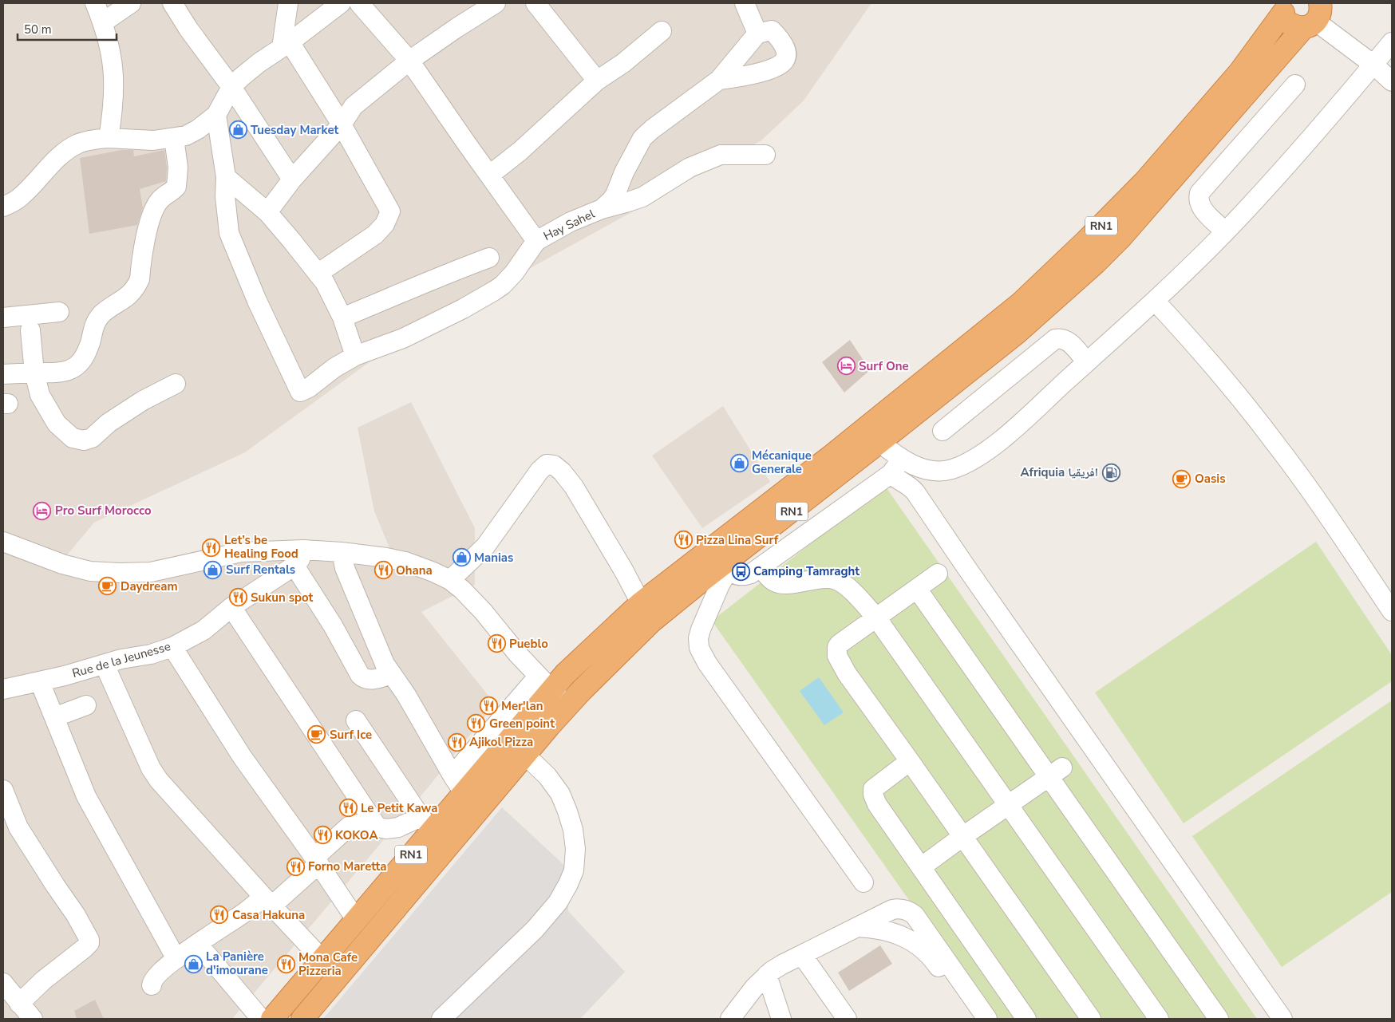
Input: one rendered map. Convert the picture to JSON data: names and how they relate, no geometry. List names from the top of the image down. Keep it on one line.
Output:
{"streets":{"highway":["RN1"],"street":["Hay Sahel","Rue de la Jeunesse"]},"places":{"shop":["Tuesday Market","Mécanique Generale","Manias","Surf Rentals","La Panière d'imourane"],"hotel":["Surf One","Pro Surf Morocco"],"fuel station":["Afriquia افريقيا"],"cafe":["Oasis","Daydream","Surf Ice"],"restaurant":["Pizza Lina Surf","Let’s be Healing Food","Ohana","Sukun spot","Pueblo","Mer'lan","Green point","Ajikol Pizza","Le Petit Kawa","KOKOA","Forno Maretta","Casa Hakuna","Mona Cafe Pizzeria"],"bus stop":["Camping Tamraght"]},"scale_bar":"50 m"}
